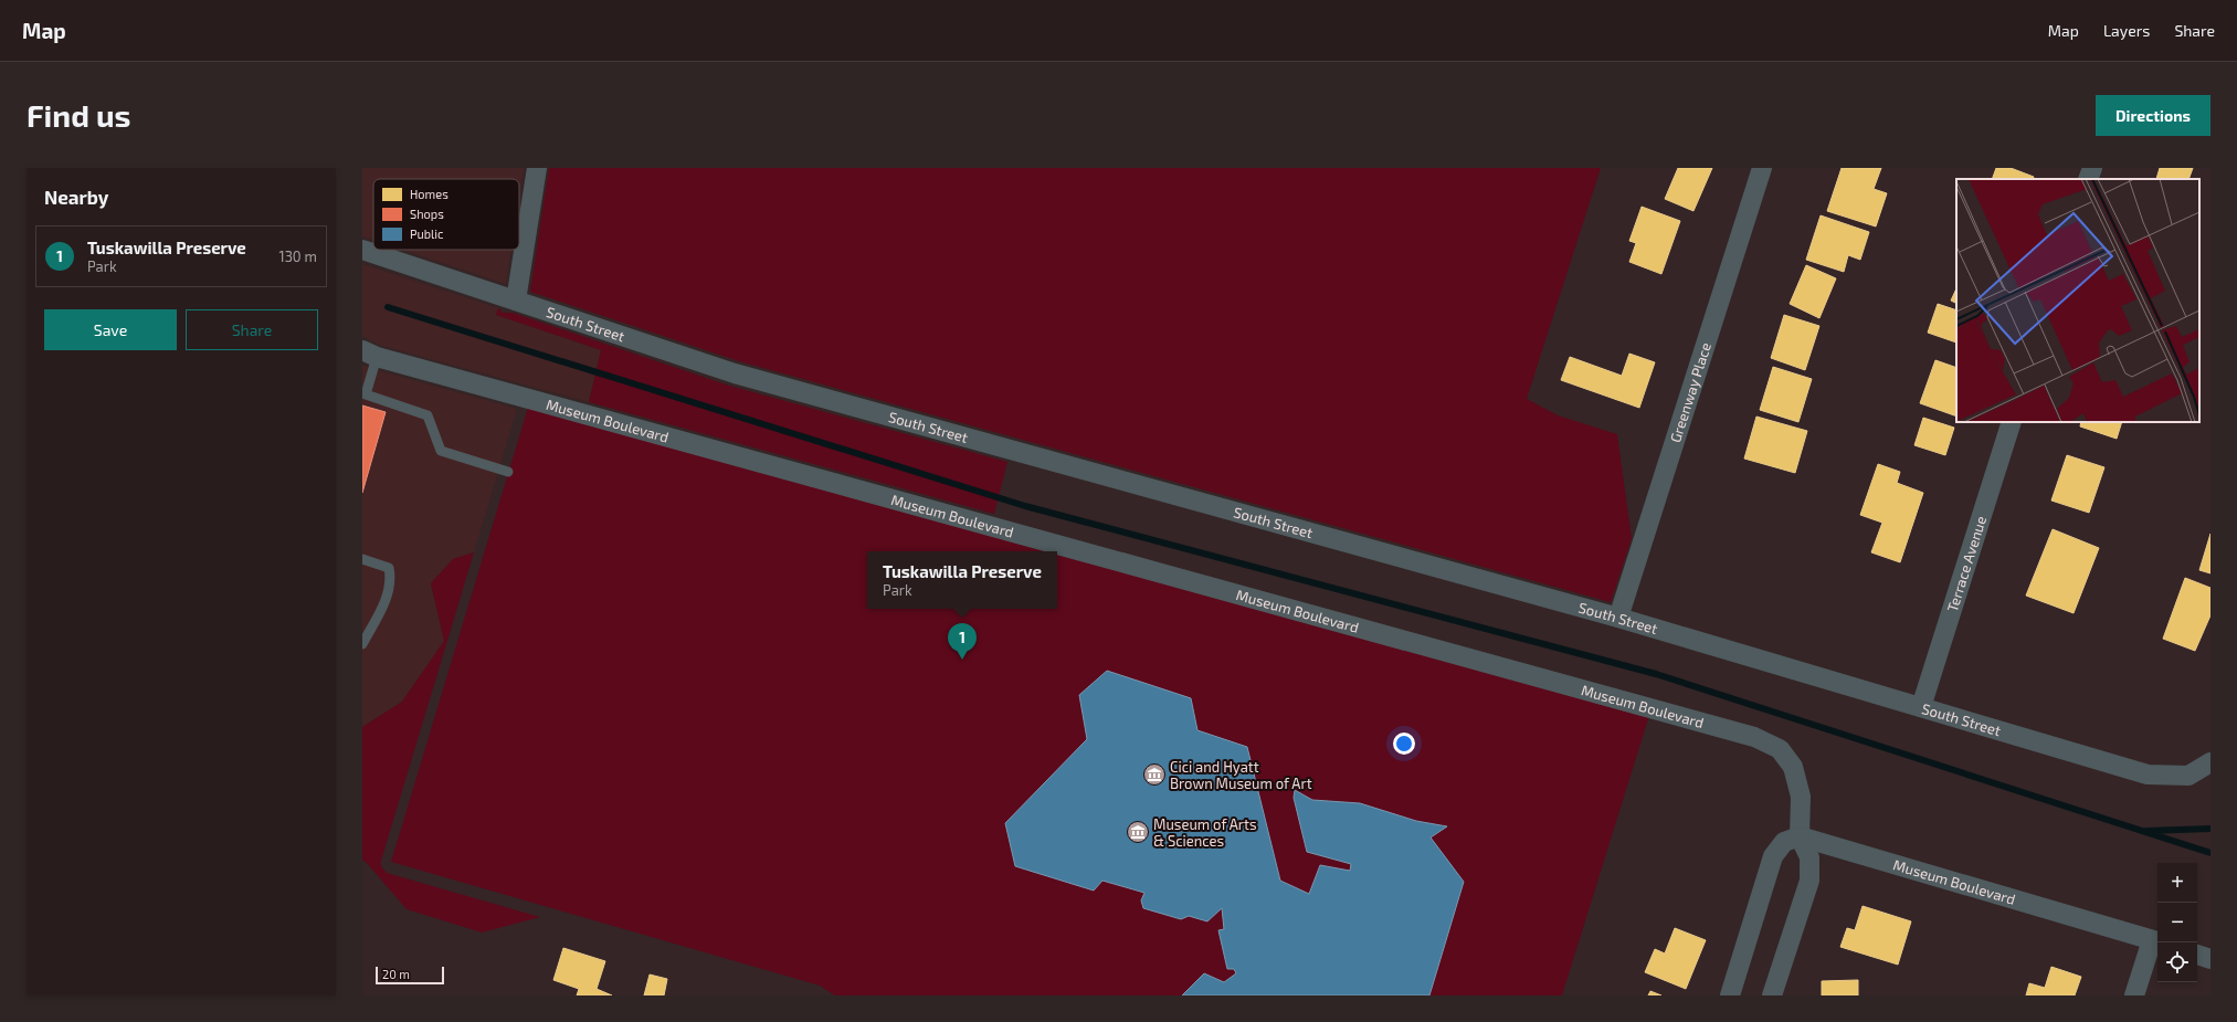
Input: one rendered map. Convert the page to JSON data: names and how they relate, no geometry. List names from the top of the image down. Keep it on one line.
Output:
{"streets":{"street":["South Street","Greenway Place","Museum Boulevard","Terrace Avenue"]},"crossings":[["South Street","Greenway Place"],["South Street","Terrace Avenue"]],"places":{"museum":["Cici and Hyatt Brown Museum of Art","Museum of Arts & Sciences"]},"legend":["Homes","Shops","Public"],"scale_bar":"20 m","page":{"header":"Map","nav":["Map","Layers","Share"],"buttons":["Directions",["Save","Share"]],"title":"Find us","heading":"Nearby","list":[{"mark":"1","name":"Tuskawilla Preserve","note":"Park","value":"130 m"}],"popup":["Tuskawilla Preserve","Park"],"pins":"1","map_buttons":["+","−"],"scale":"20 m"}}
